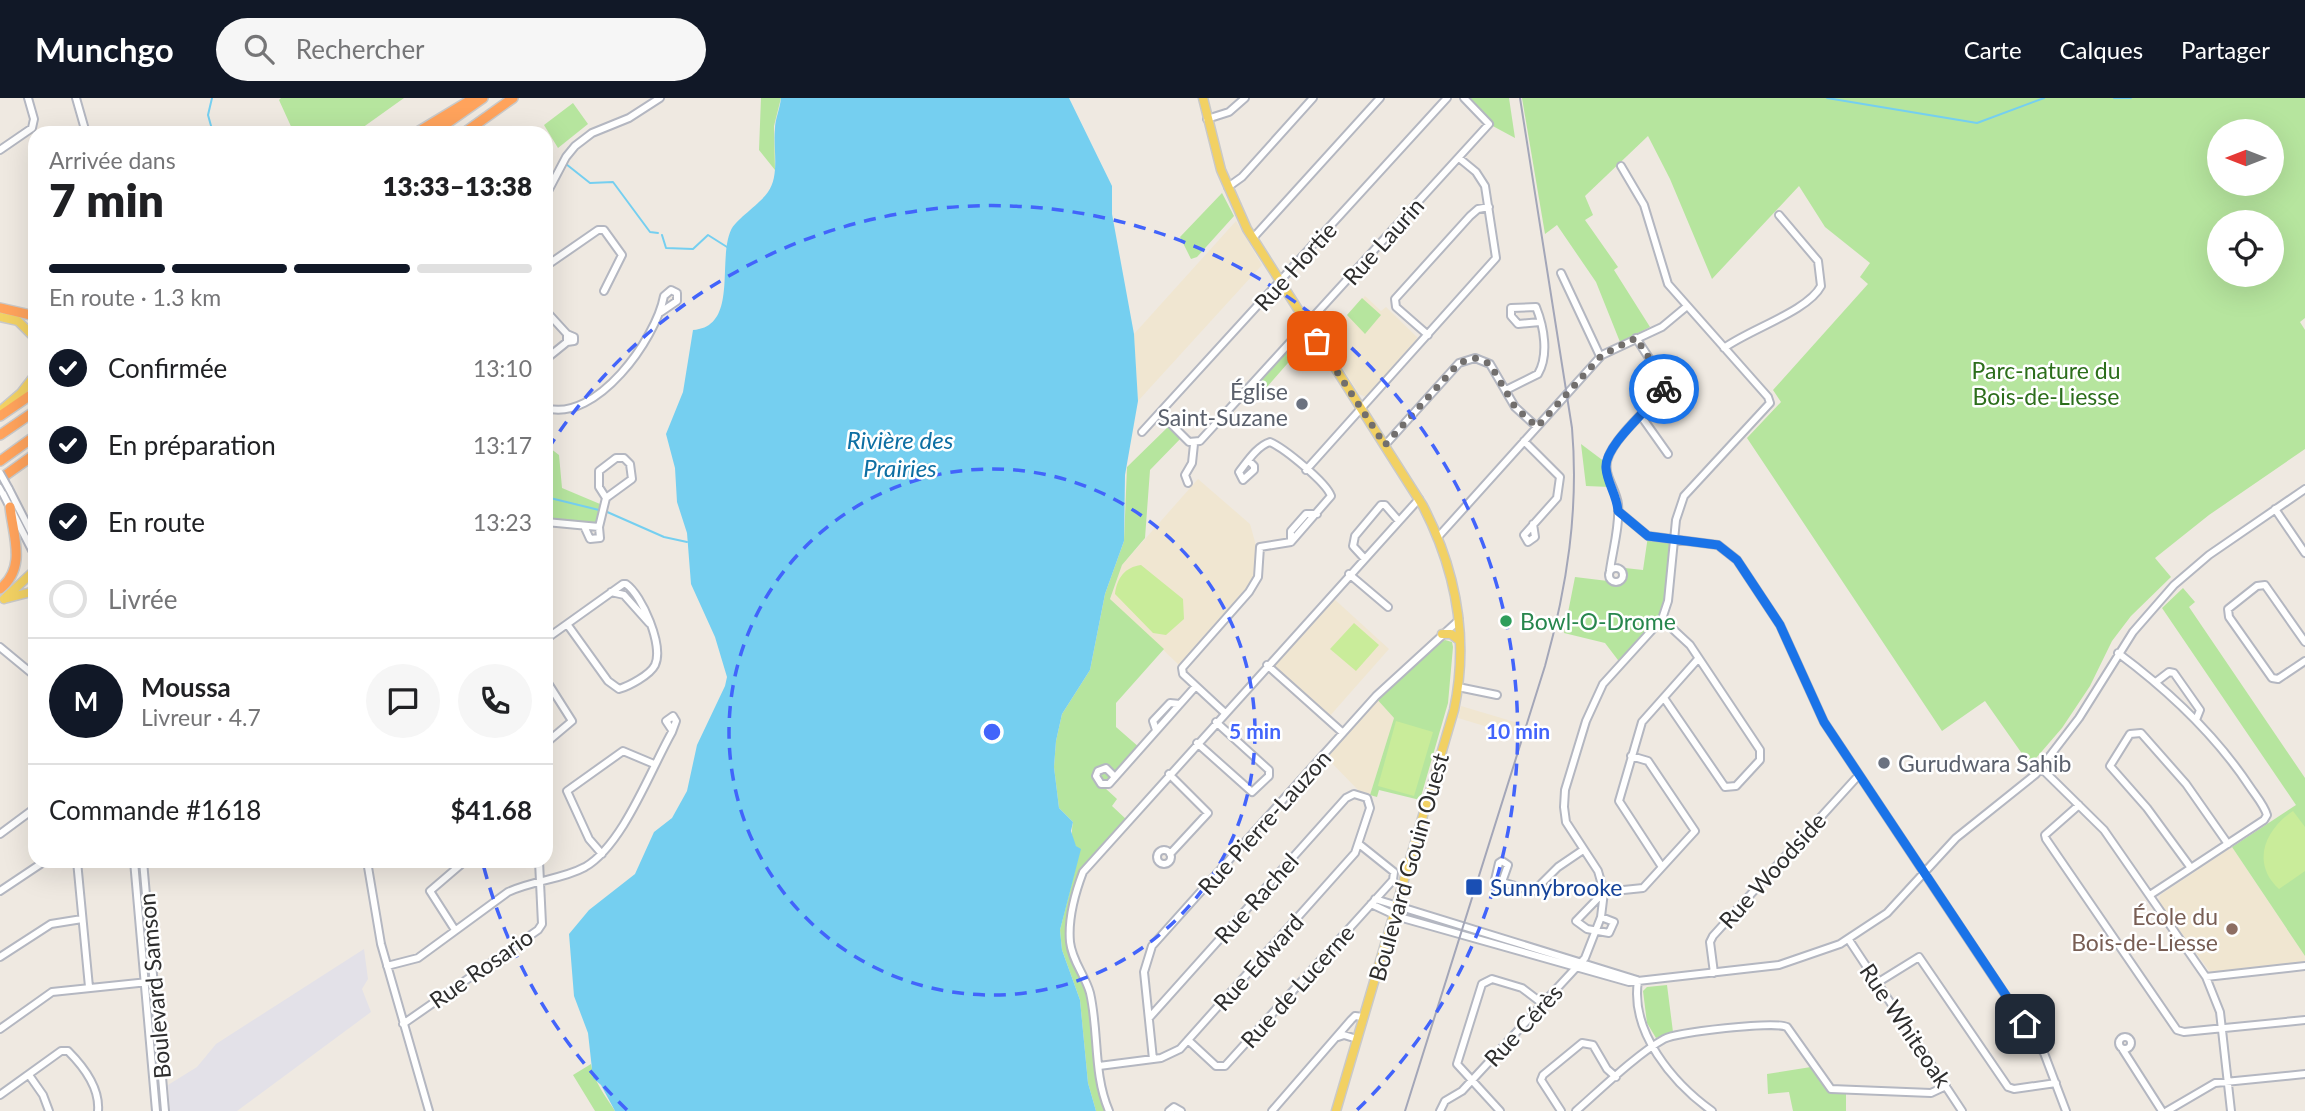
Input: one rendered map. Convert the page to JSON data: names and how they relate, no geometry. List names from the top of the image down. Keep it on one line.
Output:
{"streets":{"main road":["Boulevard Gouin Ouest"],"street":["Rue Laurin","Rue Hortie","Rue Pierre-Lauzon","Rue Woodside","Rue Rachel","Rue Edward","Rue Rosario","Boulevard Samson","Rue de Lucerne","Rue Cérès","Rue Whiteoak"]},"crossings":[["Rue Laurin","Boulevard Gouin Ouest"],["Rue Hortie","Boulevard Gouin Ouest"],["Rue Pierre-Lauzon","Boulevard Gouin Ouest"],["Rue Pierre-Lauzon","Rue Rachel"],["Rue Pierre-Lauzon","Rue Edward"],["Rue Rachel","Rue Edward"],["Rue Edward","Rue de Lucerne"]],"water":["Rivière des Prairies"],"parks":["Parc-nature du Bois-de-Liesse"],"places":{"other":["Église Saint-Suzane","Bowl-O-Drome","Gurudwara Sahib","École du Bois-de-Liesse"],"transit":["Sunnybrooke"]},"north":"left","page":{"header":"Munchgo","search":"Rechercher","nav":["Carte","Calques","Partager"],"heading":["7 min","Arrivée dans","13:33–13:38"],"panel":["Moussa","Livreur · 4.7","Commande #1618","$41.68"],"bar":"En route · 1.3 km","list":[["Confirmée","13:10"],["En préparation","13:17"],["En route","13:23"],"Livrée"],"round":"M"},"rings":["5 min","10 min"]}
